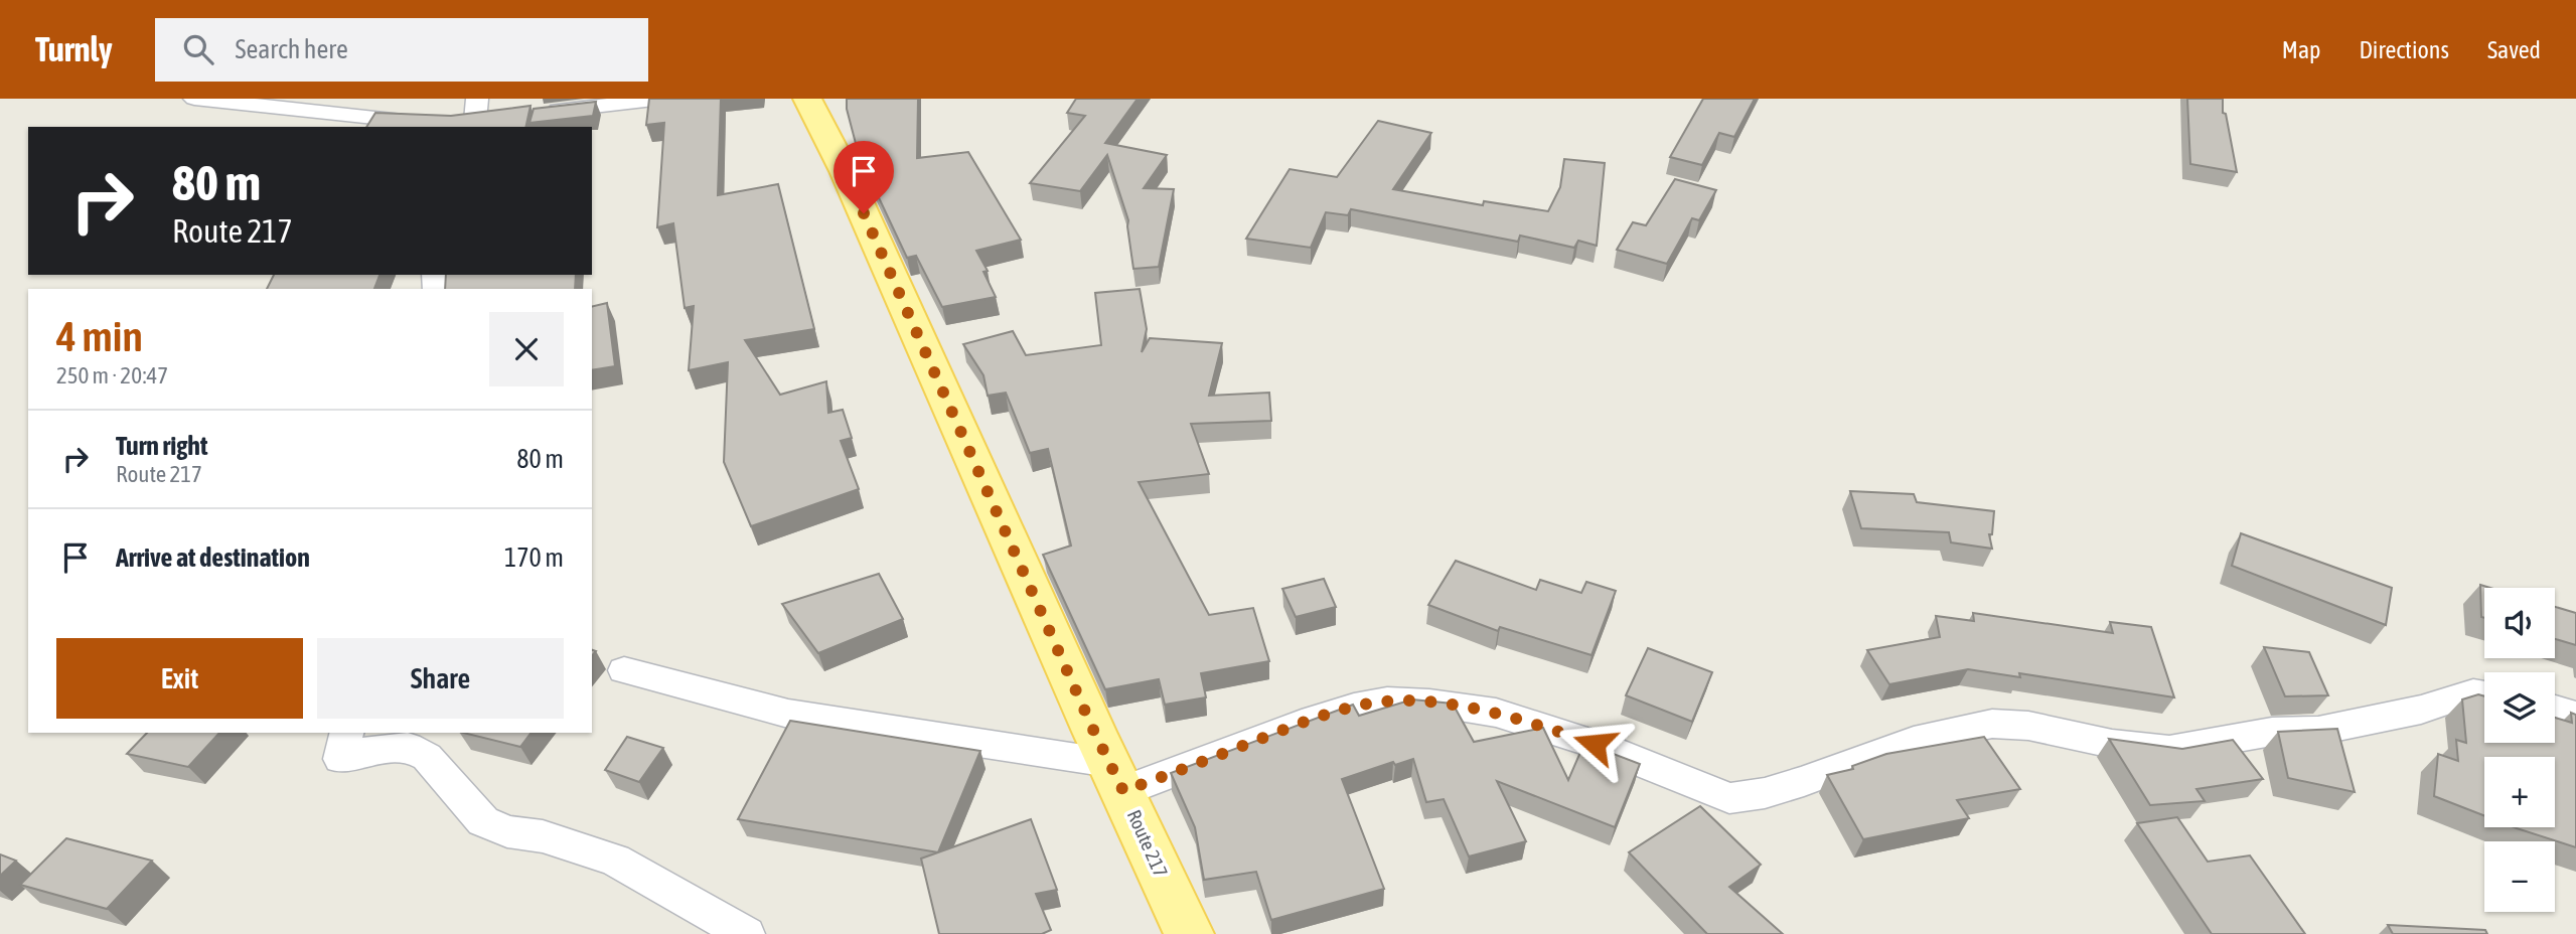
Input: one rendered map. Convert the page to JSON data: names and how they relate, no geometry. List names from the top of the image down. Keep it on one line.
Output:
{"streets":{"main road":["Route 217"]},"page":{"header":"Turnly","search":"Search here","nav":["Map","Directions","Saved"],"turn":["80 m","Route 217"],"heading":["4 min","250 m · 20:47"],"list":[{"name":"Turn right","note":"Route 217","value":"80 m"},{"name":"Arrive at destination","value":"170 m"}],"map_buttons":["+","−"],"buttons":["Exit","Share"]}}
